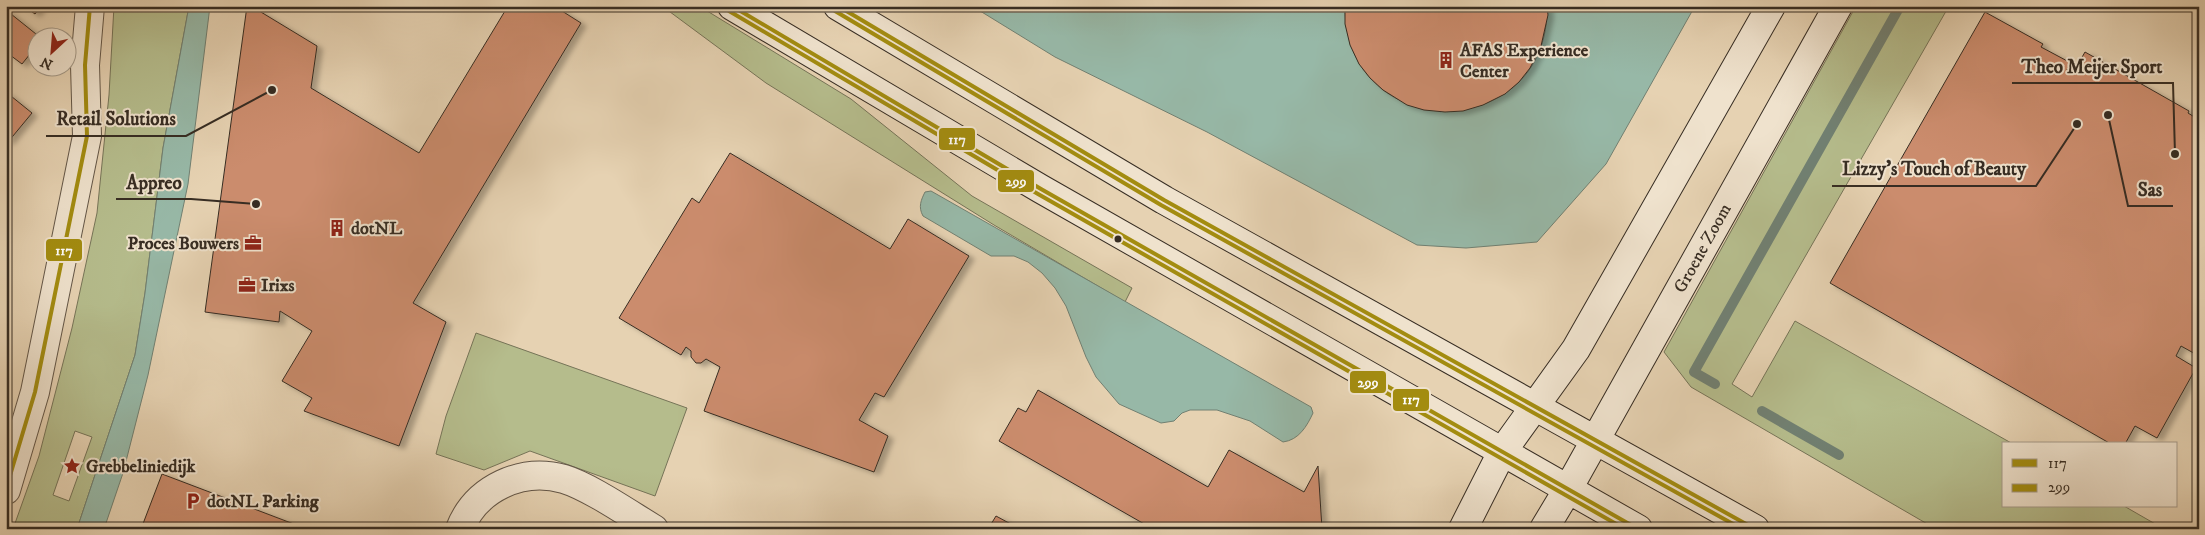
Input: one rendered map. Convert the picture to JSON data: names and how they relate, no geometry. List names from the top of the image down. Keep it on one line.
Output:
{"streets":{"main road":["Groene Zoom"]},"places":{"building":["AFAS Experience Center","dotNL"],"other":["Retail Solutions","Sas","Lizzy's Touch of Beauty","Theo Meijer Sport","Appreo"],"office":["Proces Bouwers","Irixs"],"place":["Grebbeliniedijk"],"parking":["dotNL Parking"]},"lines":["transit line 117","transit line 299"],"legend":["117","299"],"north":"bottom left"}
